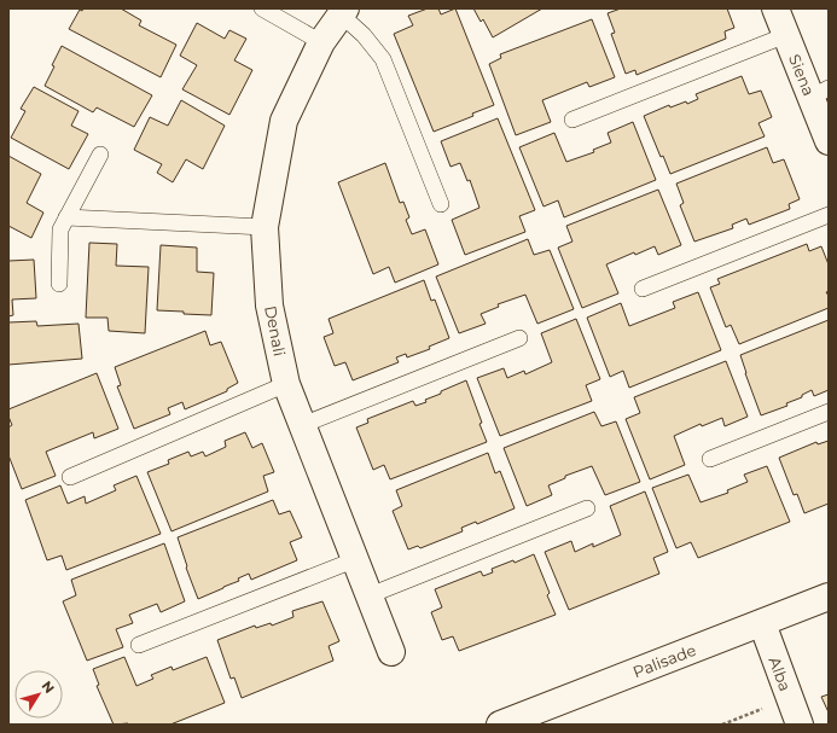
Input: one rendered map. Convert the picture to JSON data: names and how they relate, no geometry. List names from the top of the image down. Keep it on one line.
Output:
{"streets":{"street":["Siena","Denali","Palisade","Alba"]},"crossings":[["Palisade","Alba"]],"north":"top right"}
